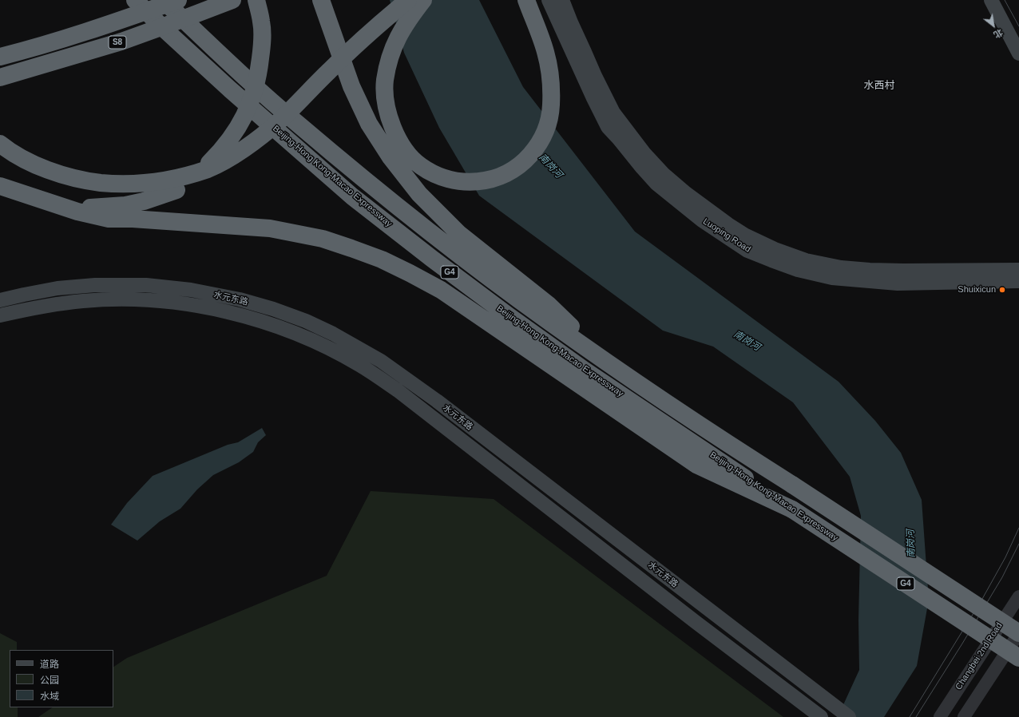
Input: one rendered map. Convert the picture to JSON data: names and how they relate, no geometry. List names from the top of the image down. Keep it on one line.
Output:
{"streets":{"highway":["S8","Beijing-Hong Kong-Macao Expressway","G4"],"main road":["Luoping Road","水元东路"],"street":["Changbei 2nd Road"]},"districts":["水西村"],"water":["南岗河"],"places":["Shuixicun"],"legend":["道路","公园","水域"],"north":"bottom right"}
